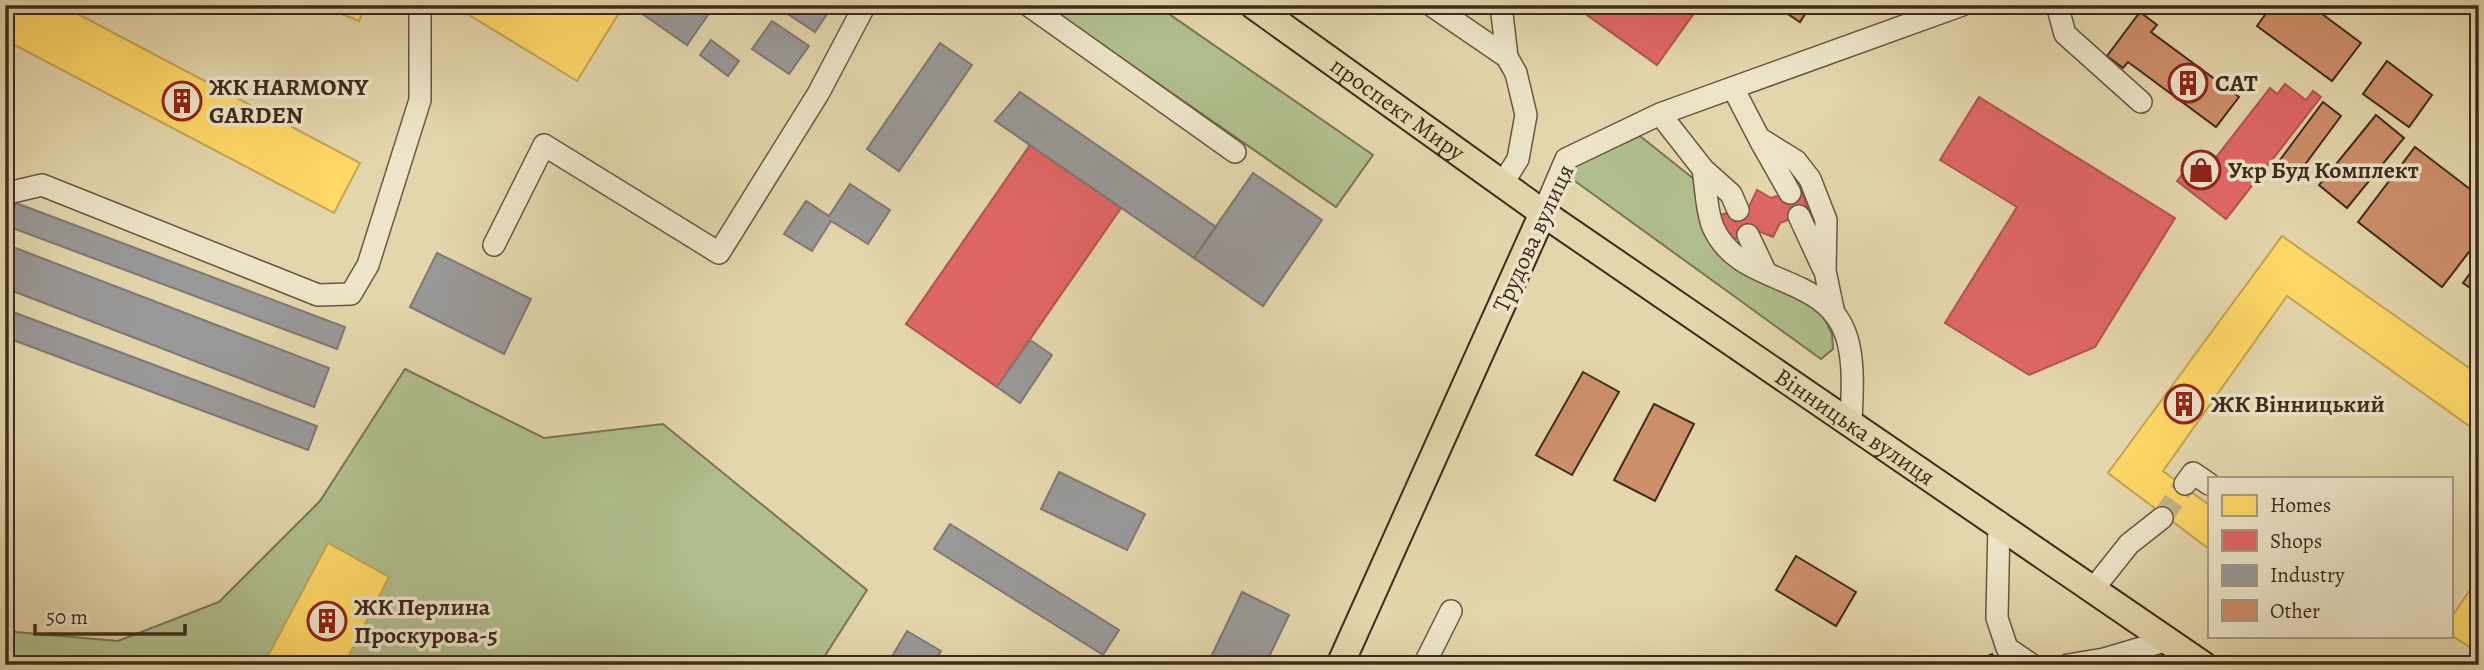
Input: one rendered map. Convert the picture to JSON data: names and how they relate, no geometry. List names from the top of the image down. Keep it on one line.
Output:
{"streets":{"main road":["проспект Миру","Трудова вулиця","Вінницька вулиця"]},"crossings":[["проспект Миру","Трудова вулиця"],["проспект Миру","Вінницька вулиця"],["Трудова вулиця","Вінницька вулиця"]],"places":{"building":["САТ","ЖК HARMONY GARDEN","ЖК Вінницький","ЖК Перлина Проскурова-5"],"shop":["Укр Буд Комплект"]},"legend":["Homes","Shops","Industry","Other"],"scale_bar":"50 m"}
